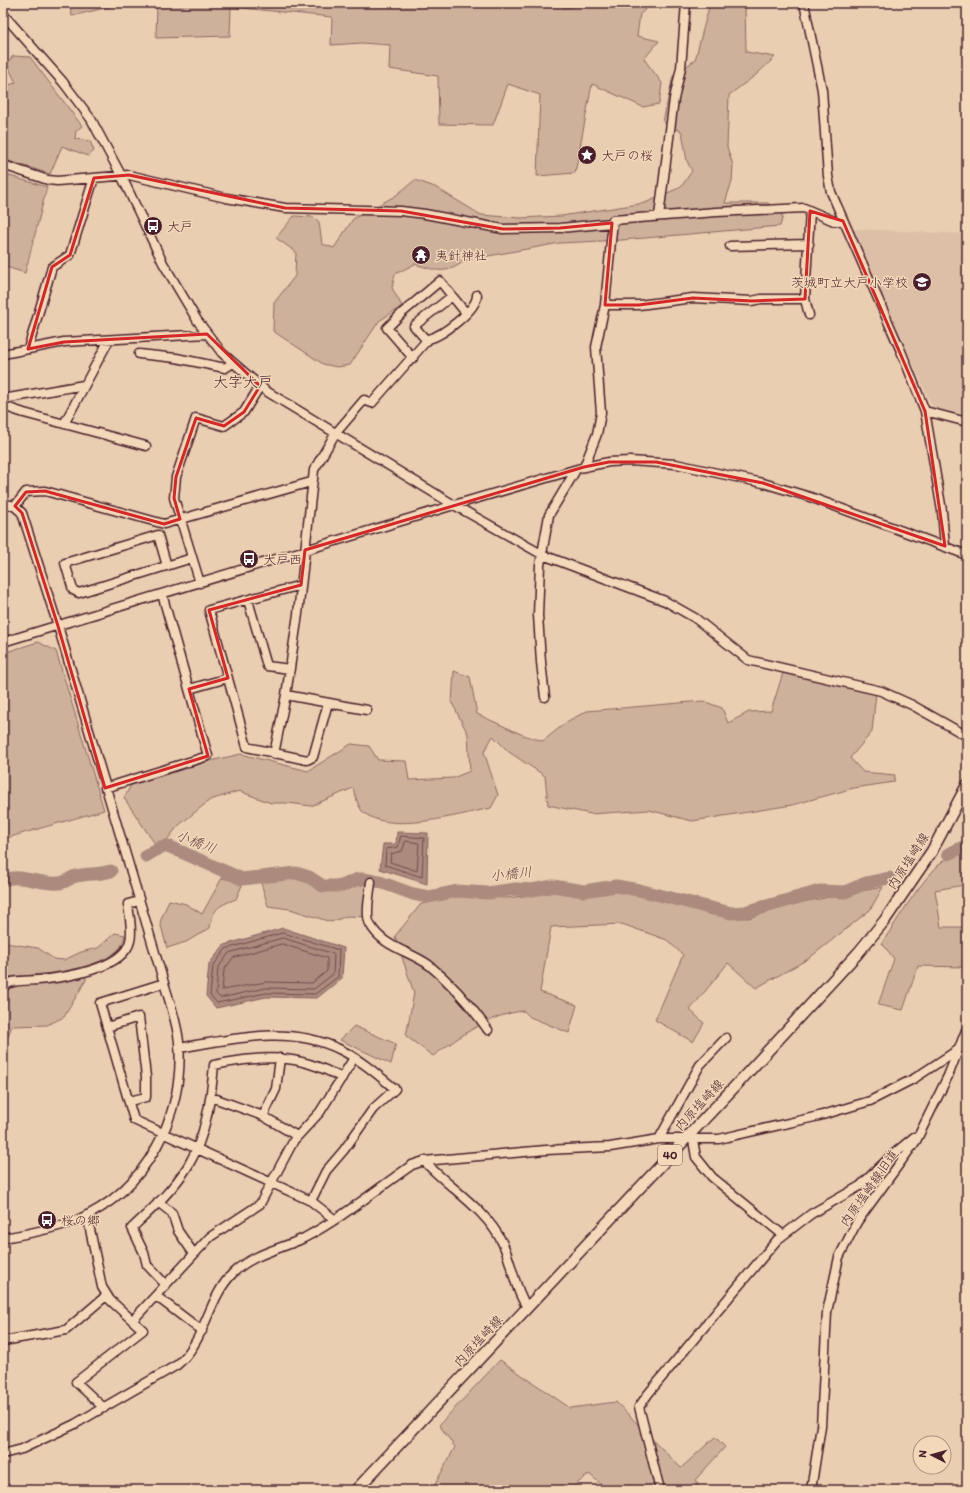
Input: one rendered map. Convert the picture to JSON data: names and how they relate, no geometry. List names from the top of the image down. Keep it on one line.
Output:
{"streets":{"main road":["内原塩崎線","40"],"street":["内原塩崎線旧道"]},"districts":["大字大戸"],"water":["小橋川"],"places":{"place":["大戸の桜"],"bus stop":["大戸","大戸西","桜の郷"],"temple":["夷針神社"],"school or university":["茨城町立大戸小学校"]},"north":"left"}
